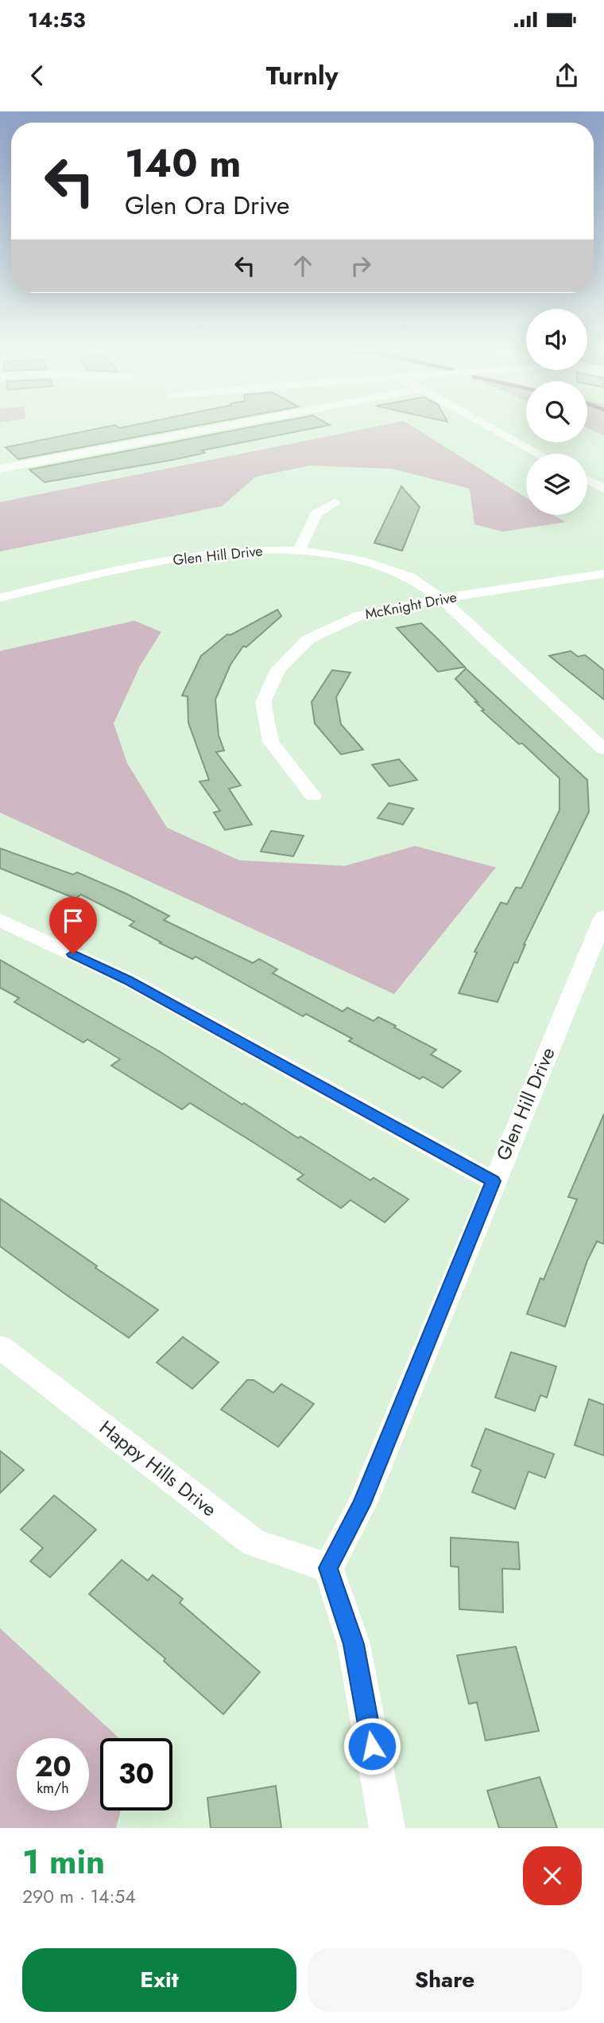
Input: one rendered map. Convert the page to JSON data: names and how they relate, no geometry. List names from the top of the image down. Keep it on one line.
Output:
{"streets":{"street":["Glen Hill Drive","McKnight Drive","Happy Hills Drive"]},"crossings":[["Glen Hill Drive","McKnight Drive"],["Glen Hill Drive","Happy Hills Drive"]],"page":{"status":"14:53","header":"Turnly","turn":["140 m","Glen Ora Drive"],"speed":"20 km/h","limit":"30","heading":["1 min","290 m · 14:54"],"buttons":["Exit","Share"]}}
